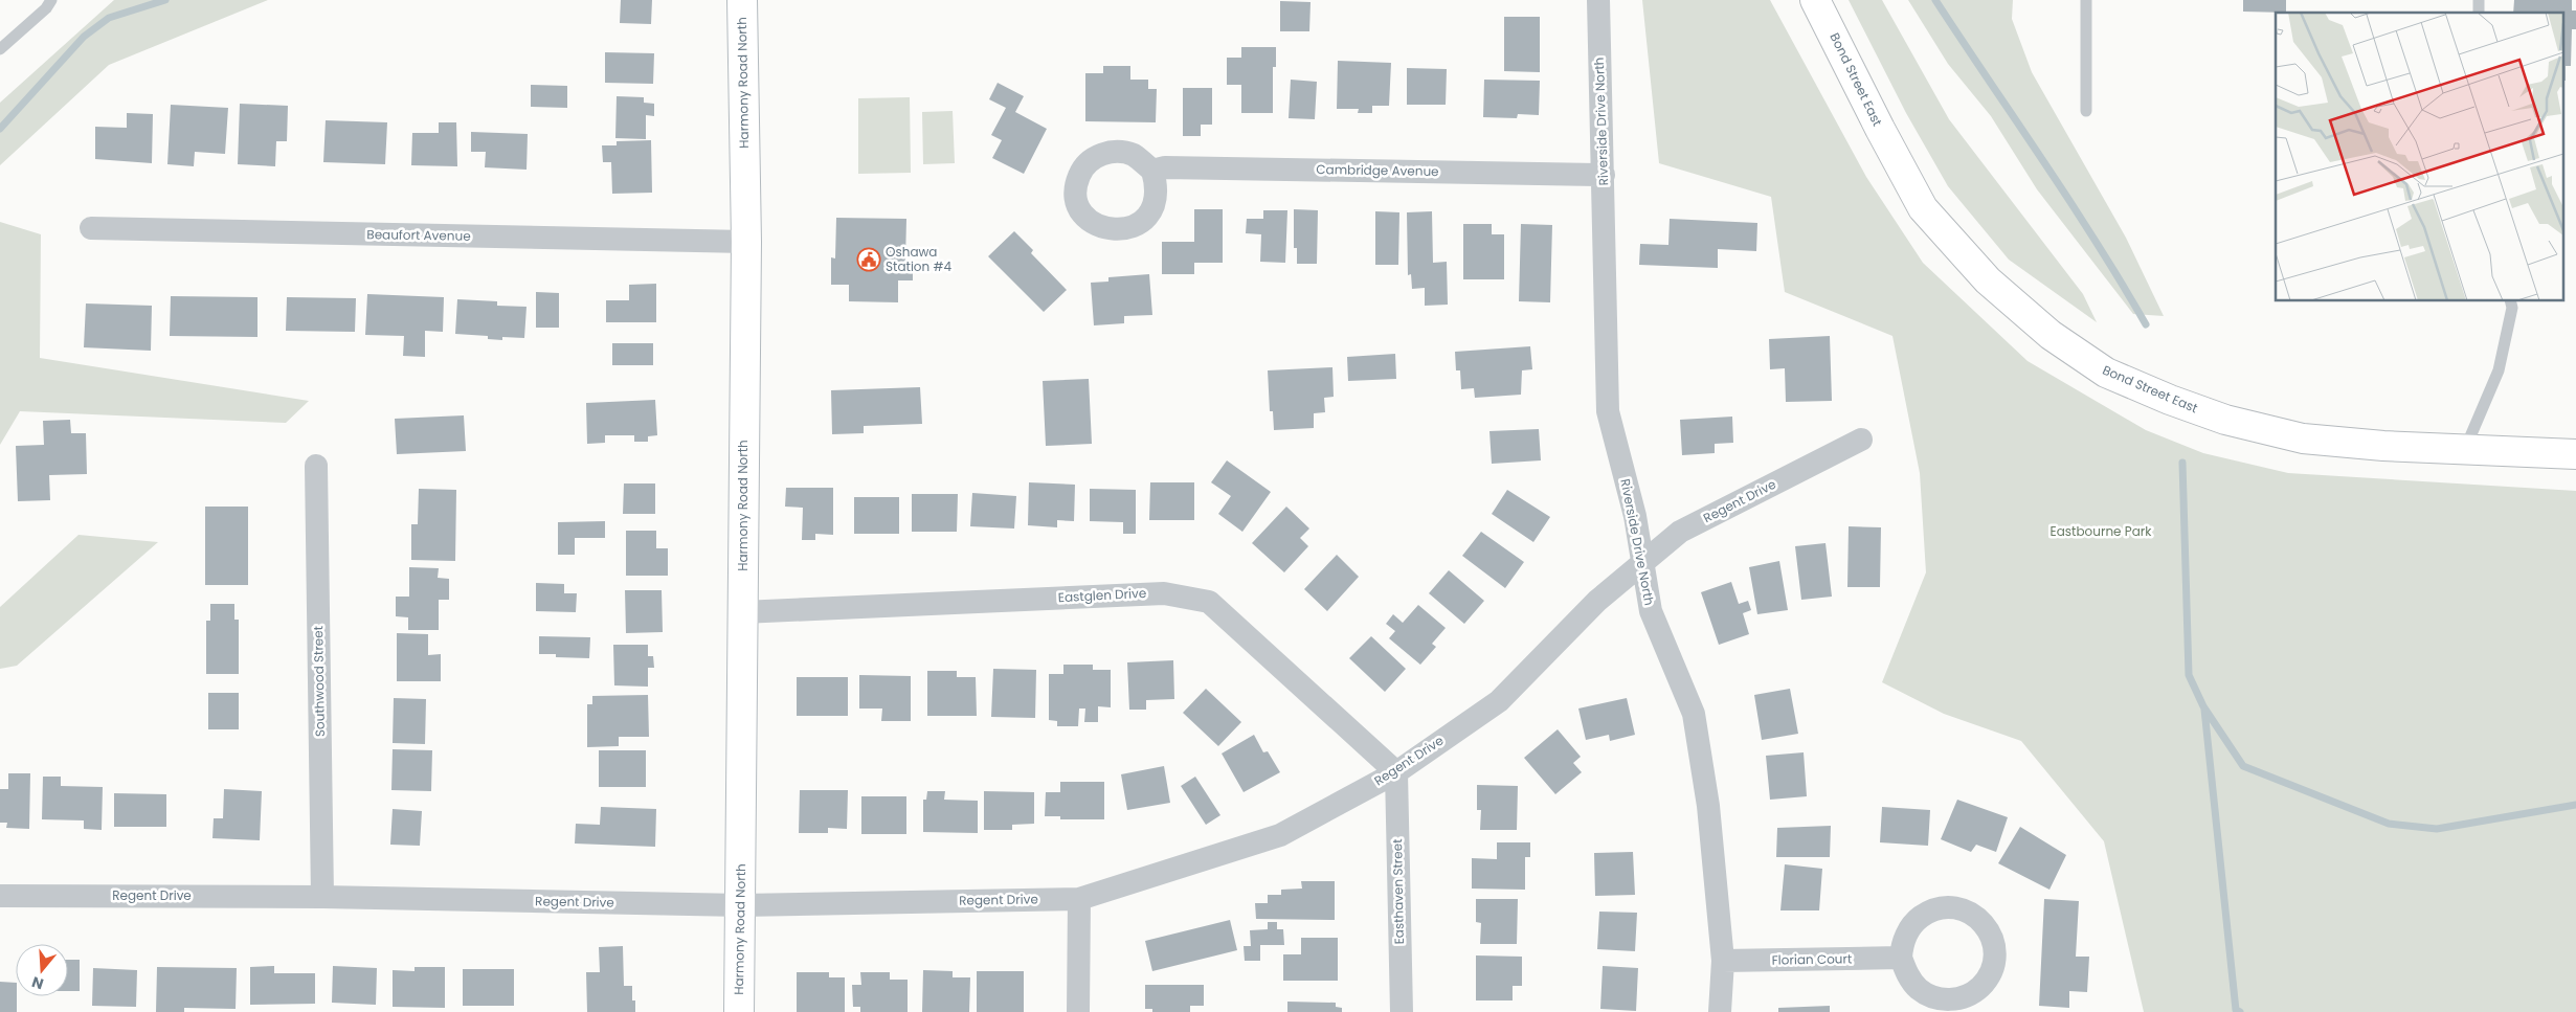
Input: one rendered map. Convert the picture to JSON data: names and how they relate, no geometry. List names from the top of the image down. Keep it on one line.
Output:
{"streets":{"main road":["Bond Street East","Harmony Road North"],"street":["Riverside Drive North","Cambridge Avenue","Beaufort Avenue","Regent Drive","Eastglen Drive","Southwood Street","Easthaven Street","Florian Court"]},"crossings":[["Harmony Road North","Beaufort Avenue"],["Harmony Road North","Regent Drive"],["Harmony Road North","Eastglen Drive"],["Riverside Drive North","Cambridge Avenue"],["Riverside Drive North","Regent Drive"],["Riverside Drive North","Florian Court"],["Regent Drive","Eastglen Drive"],["Regent Drive","Southwood Street"],["Regent Drive","Easthaven Street"],["Eastglen Drive","Easthaven Street"]],"parks":["Eastbourne Park"],"places":{"public building":["Oshawa Station #4"]},"north":"bottom"}
